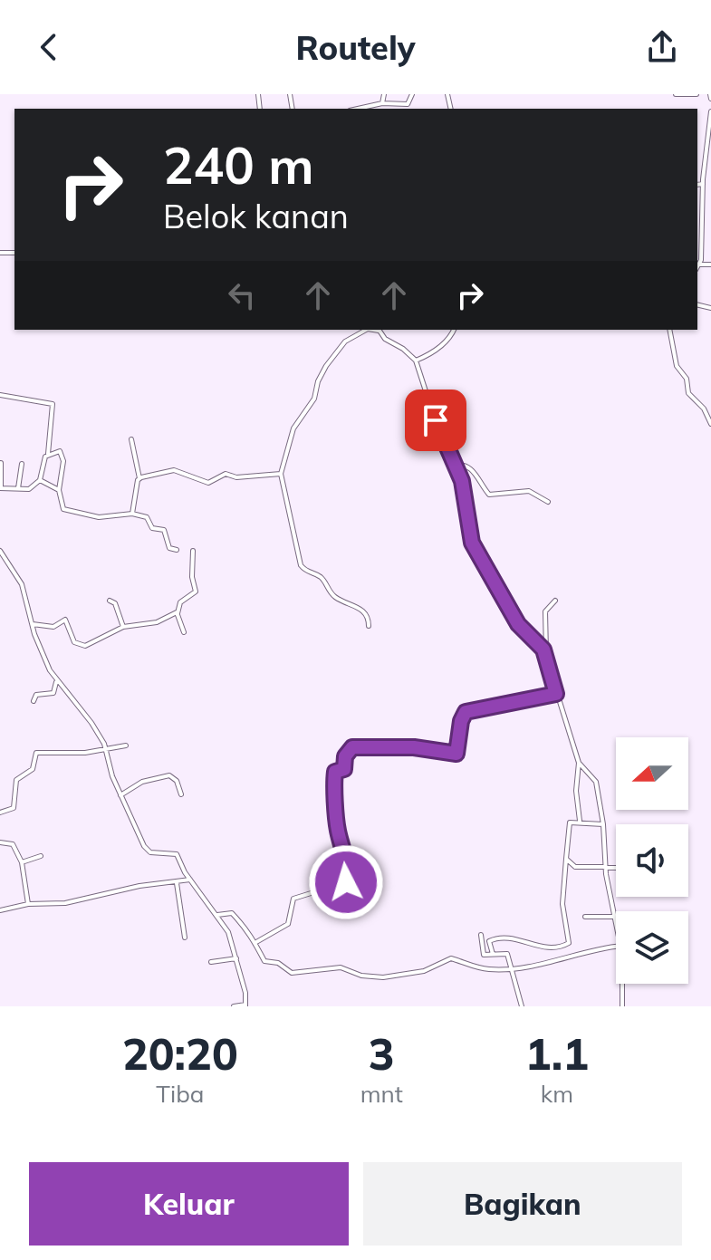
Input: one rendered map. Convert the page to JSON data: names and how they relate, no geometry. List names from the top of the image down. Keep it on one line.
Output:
{"north":"left","page":{"header":"Routely","turn":["240 m","Belok kanan"],"eta":["20:20","Tiba","3","mnt","1.1","km"],"buttons":["Keluar","Bagikan"]}}
